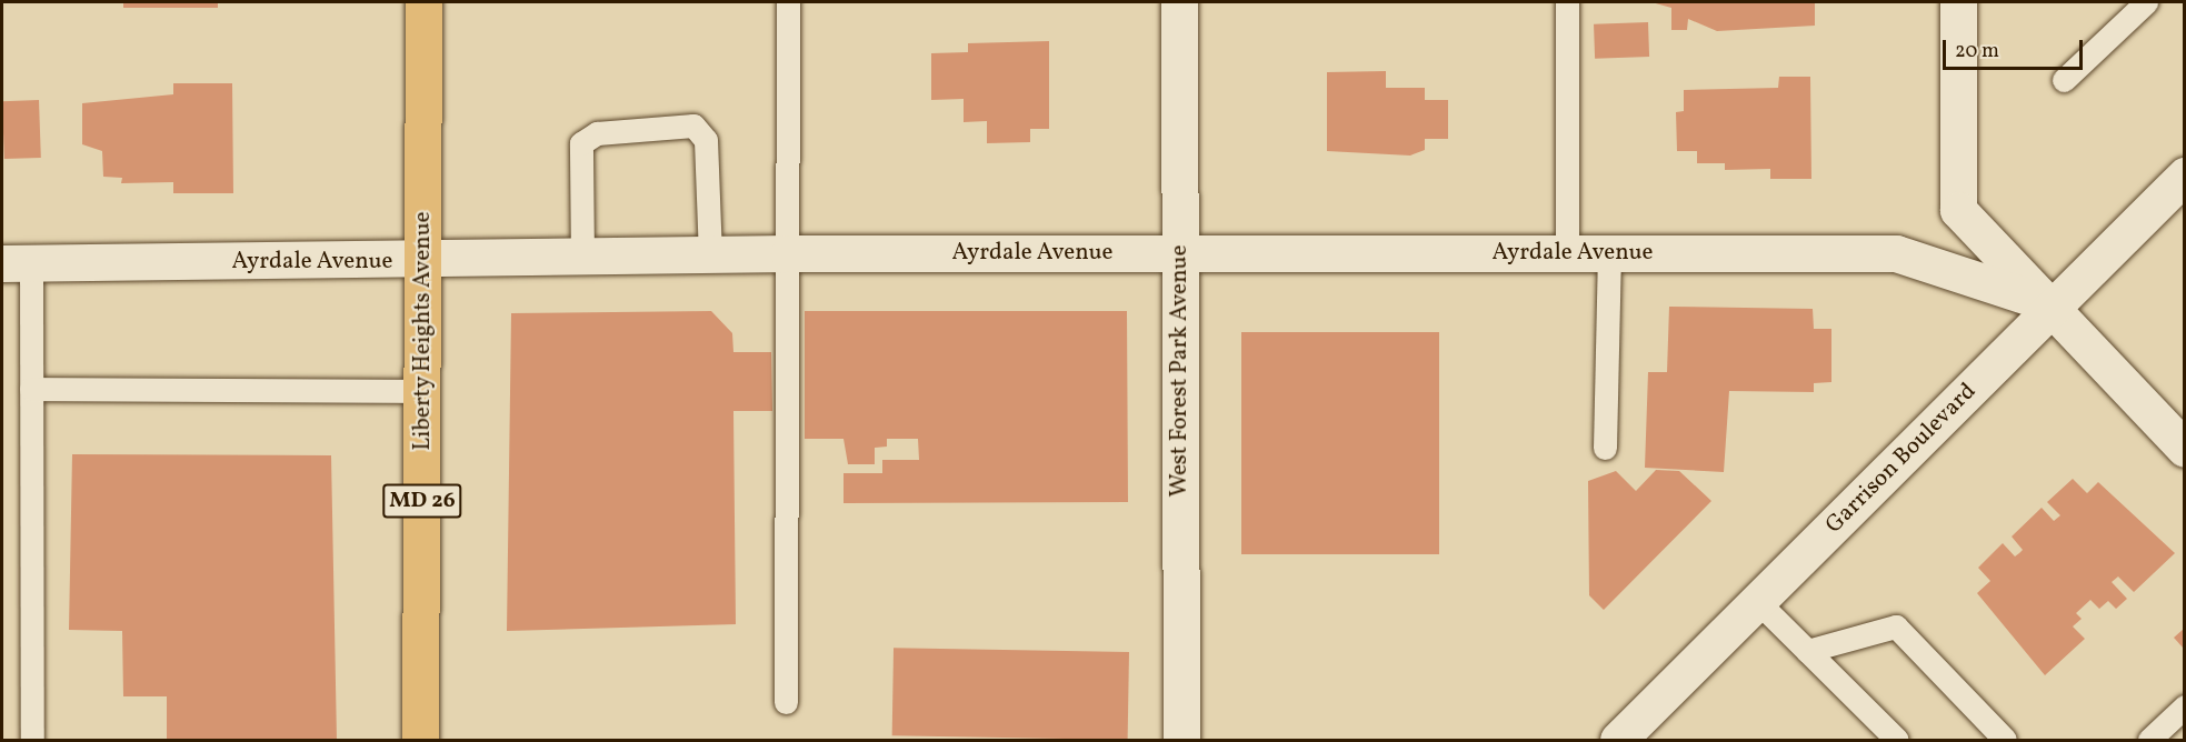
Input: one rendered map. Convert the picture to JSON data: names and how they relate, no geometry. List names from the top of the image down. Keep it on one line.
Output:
{"streets":{"main road":["Liberty Heights Avenue","MD 26"],"street":["Ayrdale Avenue","West Forest Park Avenue","Garrison Boulevard"]},"crossings":[["Ayrdale Avenue","Liberty Heights Avenue"],["Ayrdale Avenue","West Forest Park Avenue"],["Ayrdale Avenue","Garrison Boulevard"]],"scale_bar":"20 m"}
